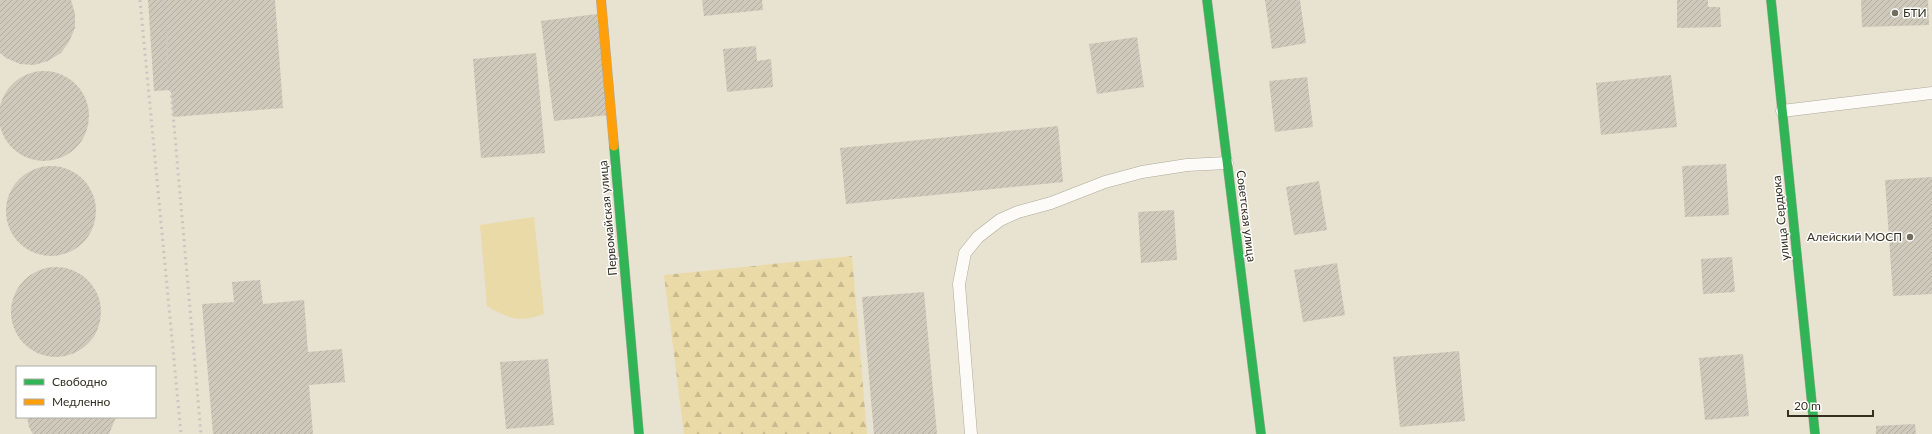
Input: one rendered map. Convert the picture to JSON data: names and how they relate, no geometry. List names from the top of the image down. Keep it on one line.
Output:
{"streets":{"street":["Советская улица","Первомайская улица","улица Сердюка"]},"places":["БТИ","Алейский МОСП"],"legend":["Свободно","Медленно"],"scale_bar":"20 m"}
